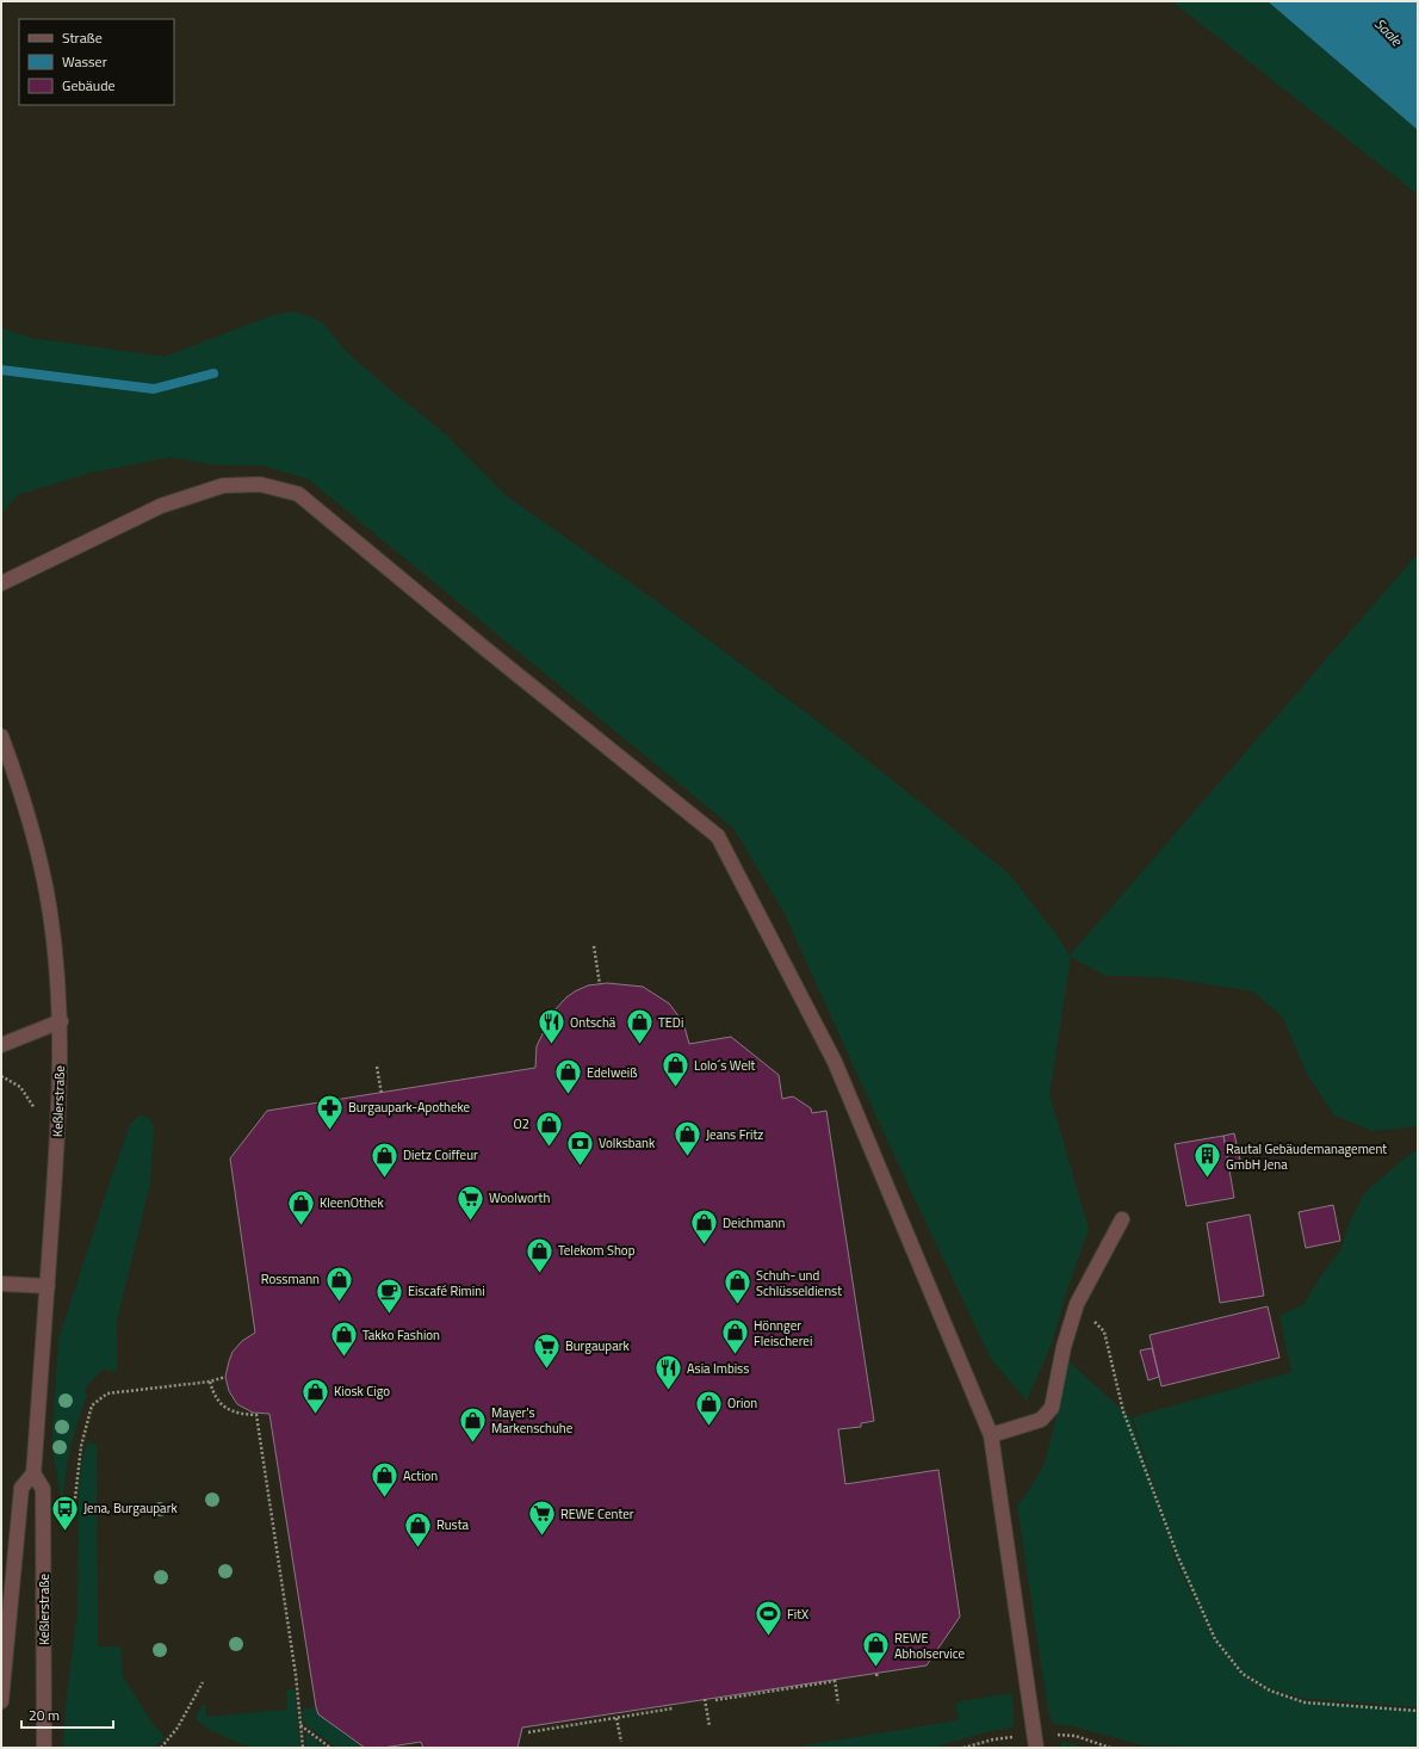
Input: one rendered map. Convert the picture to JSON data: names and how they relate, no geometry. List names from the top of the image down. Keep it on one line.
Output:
{"streets":{"street":["Keßlerstraße"]},"water":["Saale"],"places":{"restaurant":["Ontschä","Asia Imbiss"],"shop":["TEDi","Lolo´s Welt","Edelweiß","O2","Jeans Fritz","Dietz Coiffeur","KleenOthek","Deichmann","Telekom Shop","Rossmann","Schuh- und Schlüsseldienst","Hönnger Fleischerei","Takko Fashion","Kiosk Cigo","Orion","Mayer's Markenschuhe","Action","Rusta","REWE Abholservice"],"pharmacy":["Burgaupark-Apotheke"],"bank":["Volksbank"],"building":["Rautal Gebäudemanagement GmbH Jena"],"supermarket":["Woolworth","Burgaupark","REWE Center"],"cafe":["Eiscafé Rimini"],"bus stop":["Jena, Burgaupark"],"sports":["FitX"]},"legend":["Straße","Wasser","Gebäude"],"scale_bar":"20 m"}
